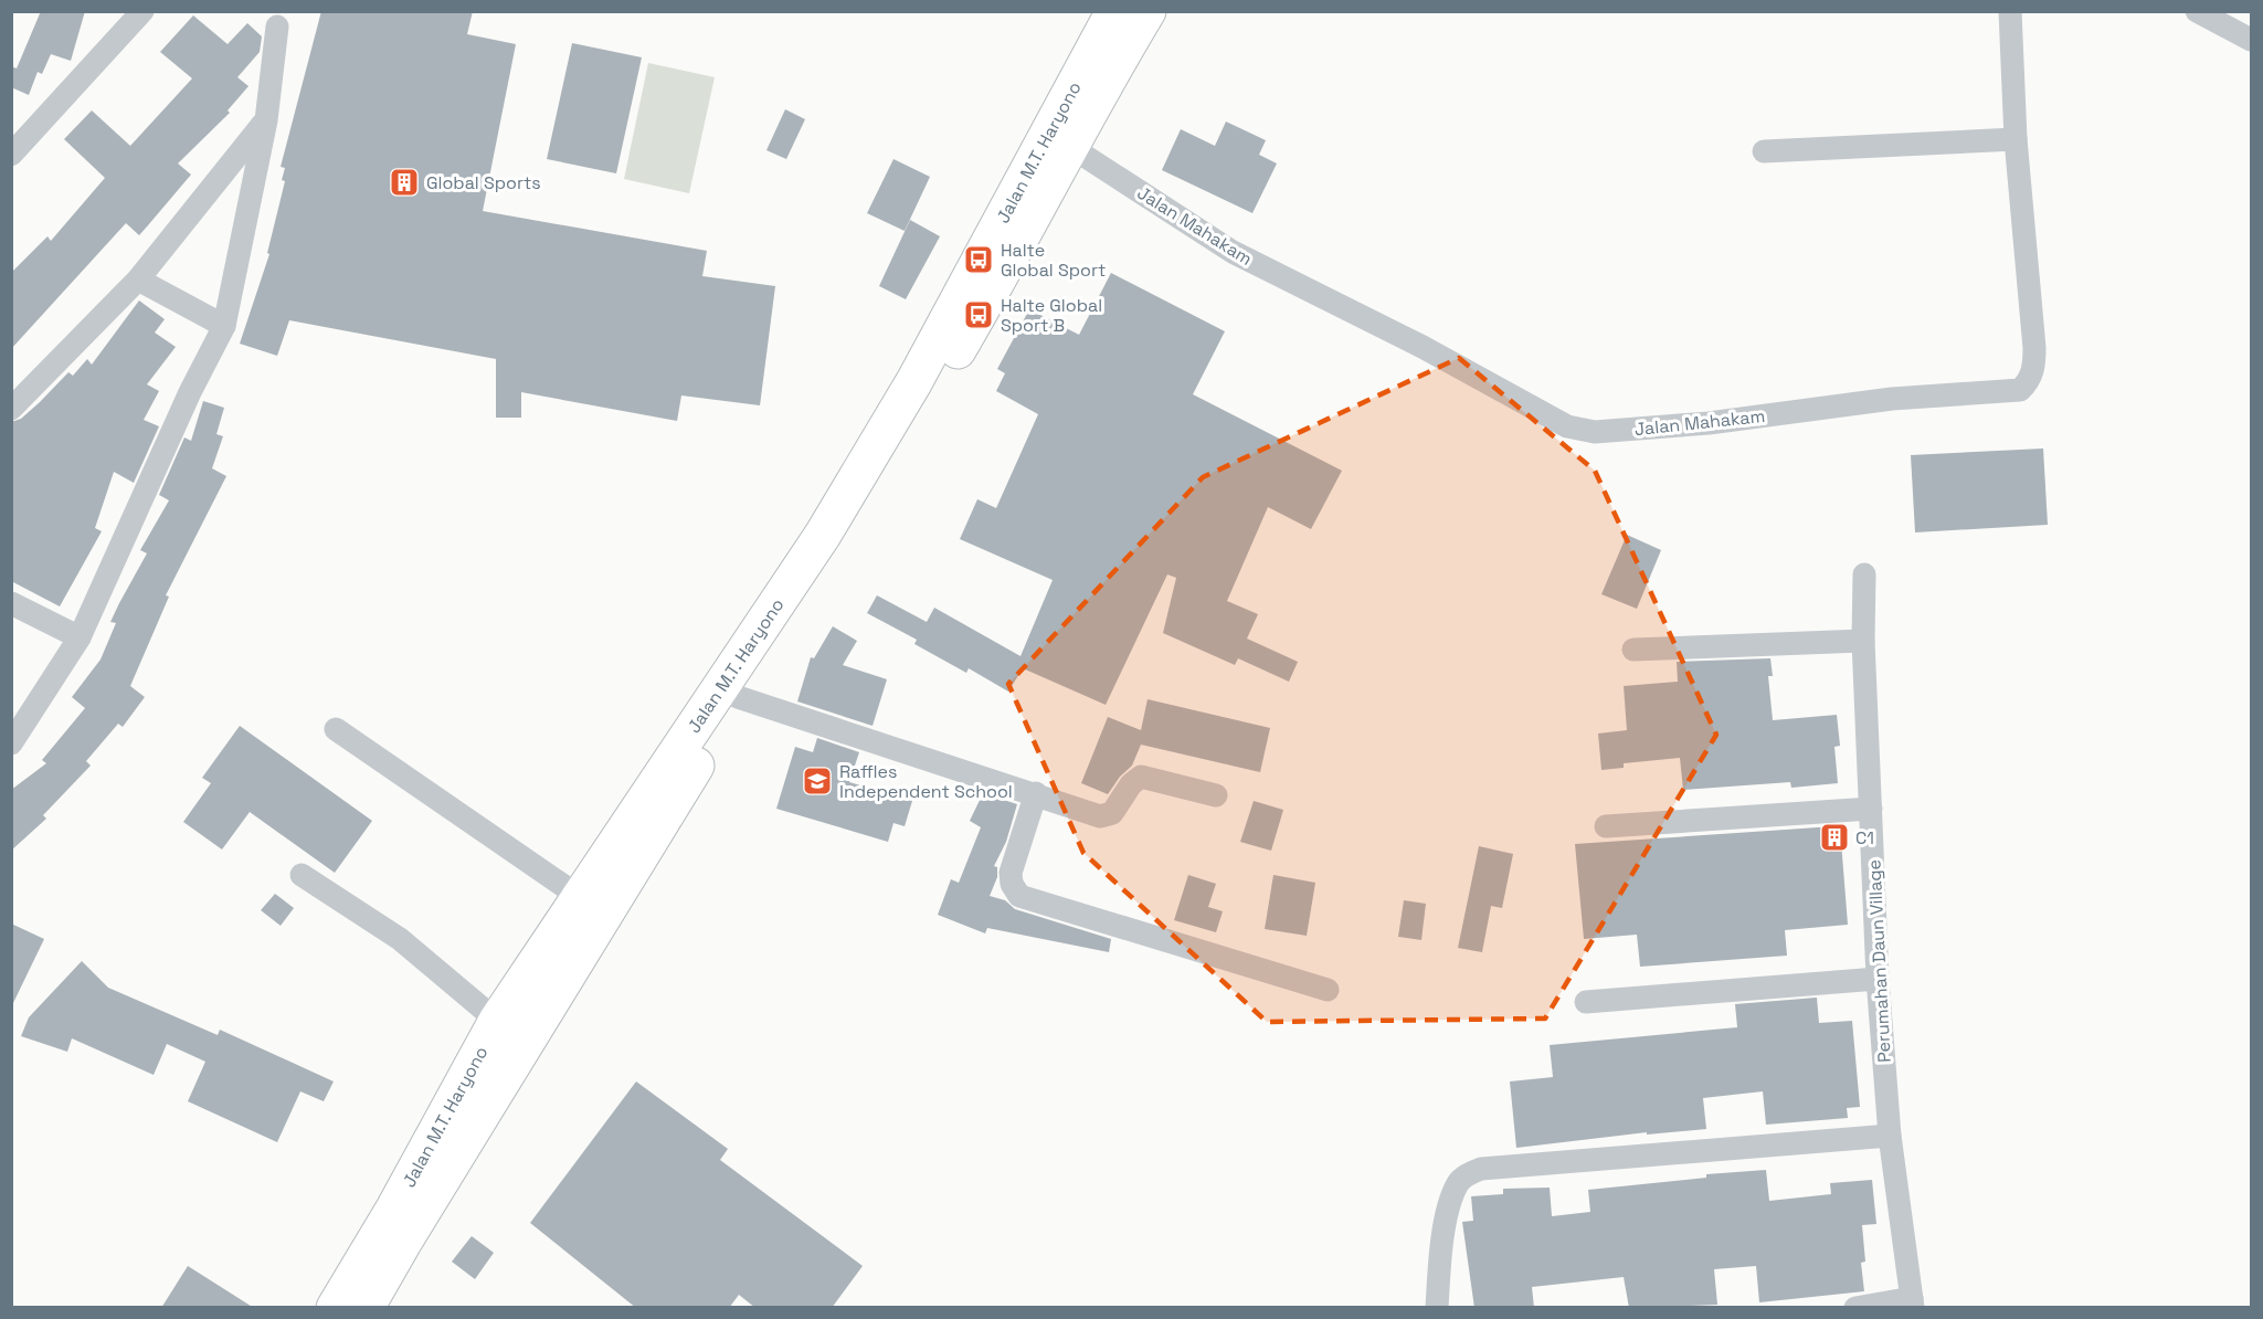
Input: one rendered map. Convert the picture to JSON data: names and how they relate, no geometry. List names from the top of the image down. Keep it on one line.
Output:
{"streets":{"main road":["Jalan M.T. Haryono"],"street":["Jalan Mahakam","Perumahan Daun Village"]},"crossings":[["Jalan M.T. Haryono","Jalan Mahakam"]],"places":{"building":["Global Sports","C1"],"bus stop":["Halte Global Sport","Halte Global Sport B"],"school or university":["Raffles Independent School"]}}
